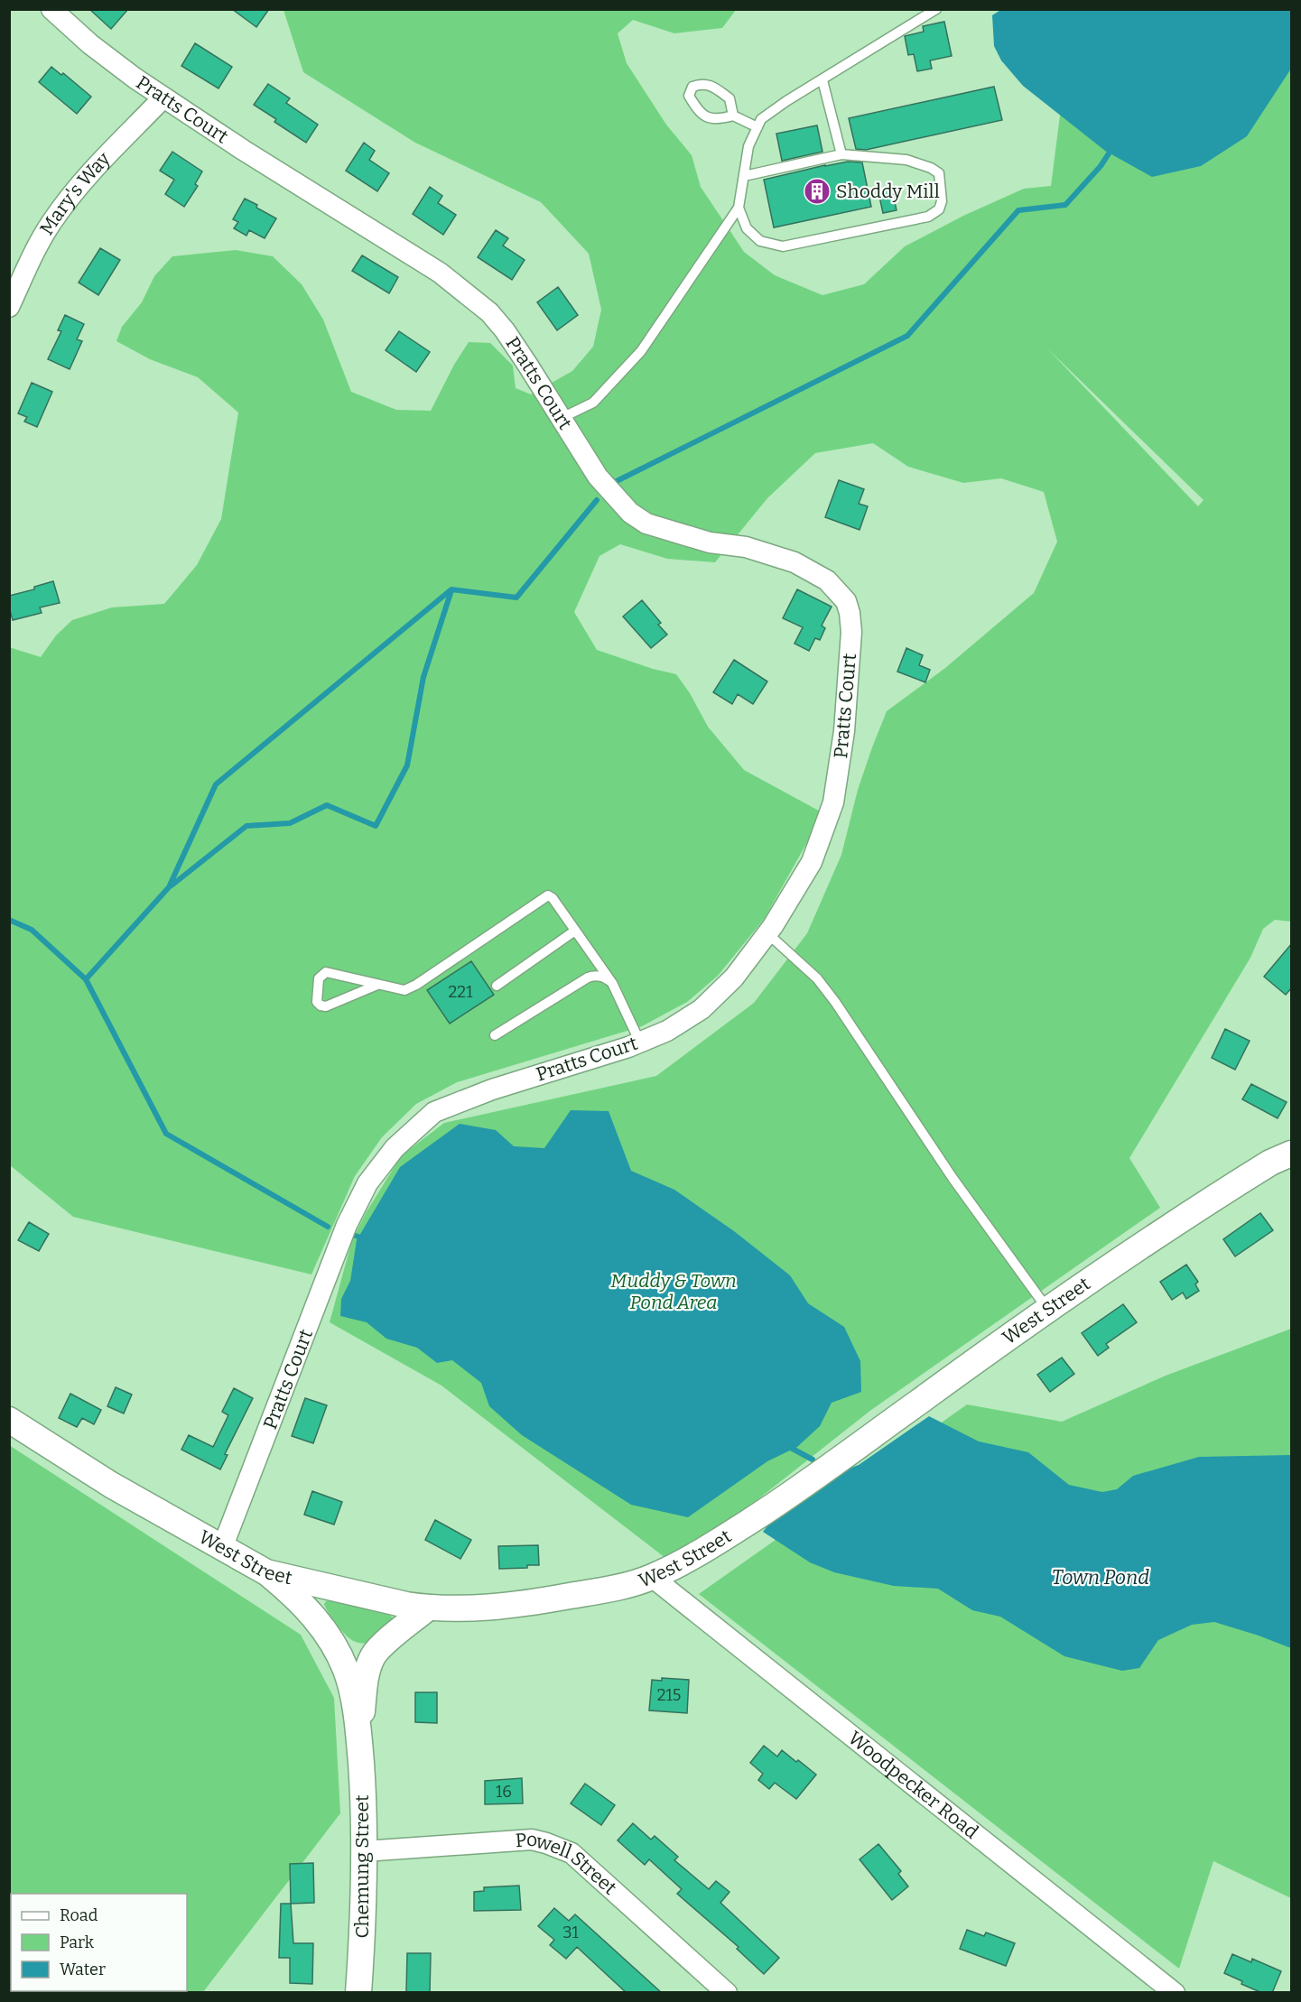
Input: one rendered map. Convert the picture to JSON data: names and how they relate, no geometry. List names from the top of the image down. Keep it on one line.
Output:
{"streets":{"street":["Pratts Court","Mary's Way","West Street","Woodpecker Road","Chemung Street","Powell Street"]},"crossings":[["Pratts Court","Mary's Way"],["Pratts Court","West Street"],["West Street","Woodpecker Road"],["West Street","Chemung Street"],["Chemung Street","Powell Street"]],"water":["Town Pond"],"parks":["Muddy & Town Pond Area"],"places":{"building":["Shoddy Mill"]},"house_numbers":["221","215","16","31"],"legend":["Road","Park","Water"]}
